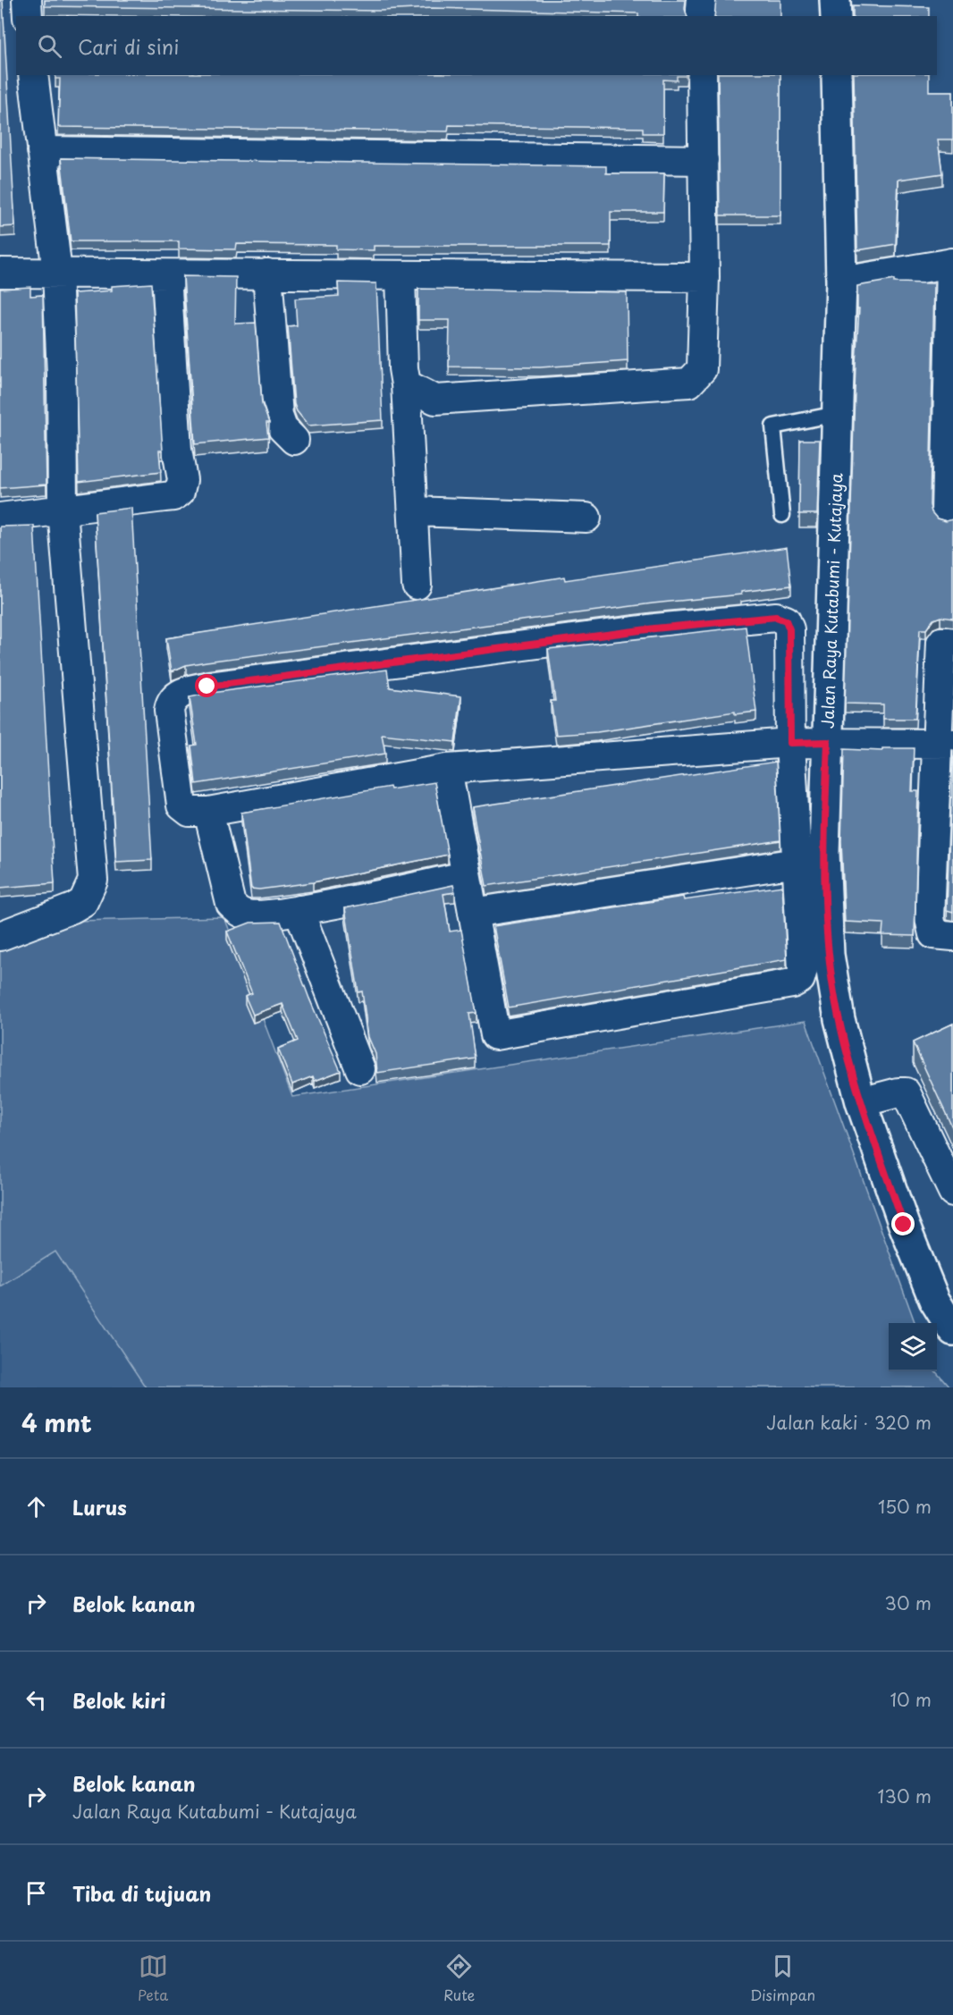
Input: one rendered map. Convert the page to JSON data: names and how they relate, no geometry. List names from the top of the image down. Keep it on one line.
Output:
{"streets":{"street":["Jalan Raya Kutabumi - Kutajaya"]},"page":{"search":"Cari di sini","heading":["4 mnt","Jalan kaki · 320 m"],"list":[["Lurus","150 m"],["Belok kanan","30 m"],["Belok kiri","10 m"],["Belok kanan","Jalan Raya Kutabumi - Kutajaya","130 m"],"Tiba di tujuan"],"nav":["Peta","Rute","Disimpan"]}}
